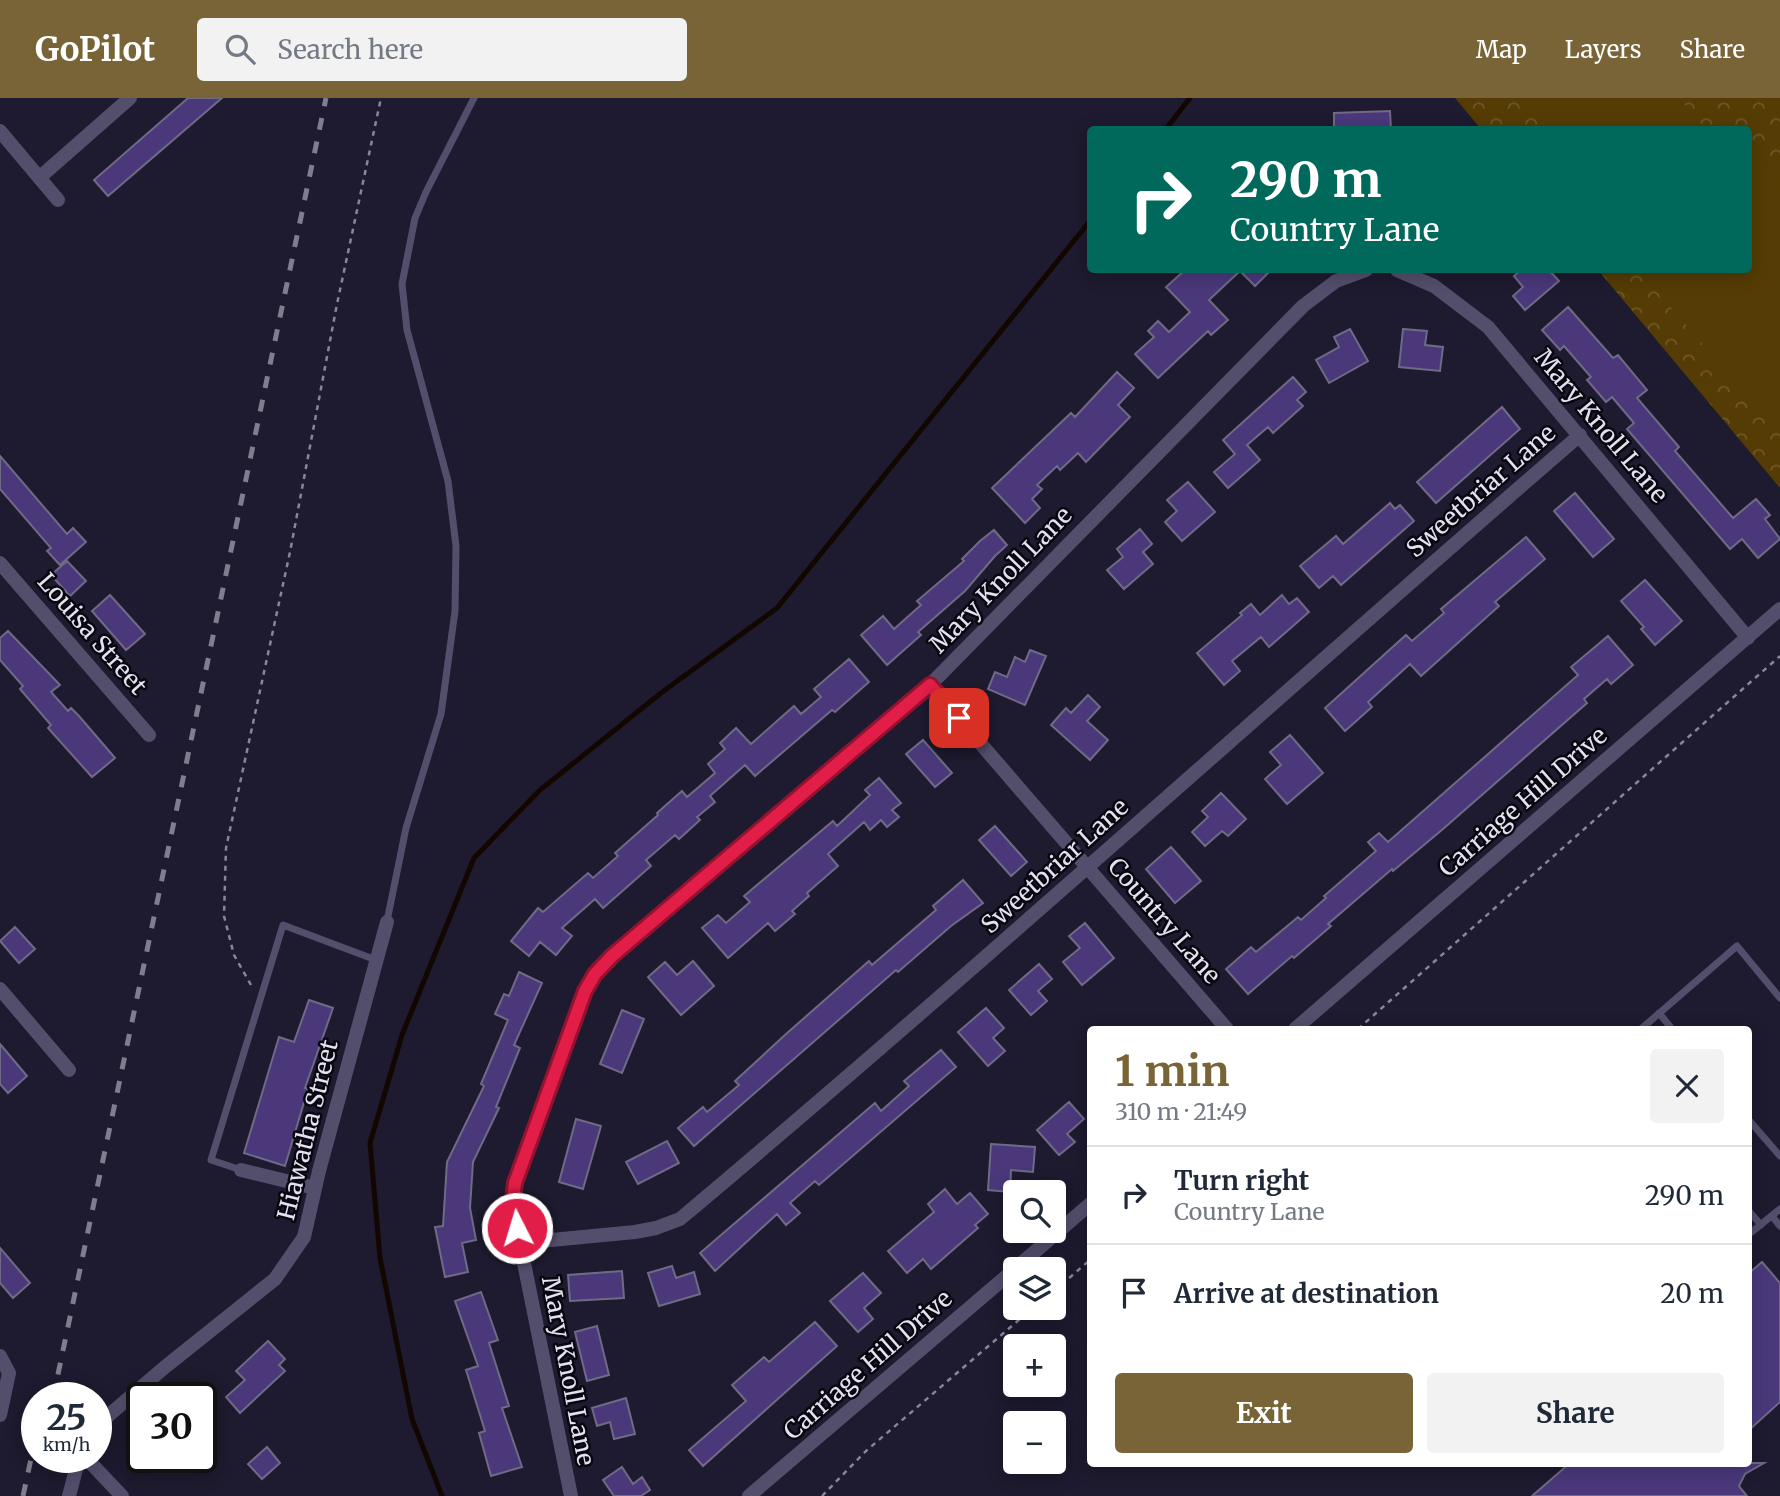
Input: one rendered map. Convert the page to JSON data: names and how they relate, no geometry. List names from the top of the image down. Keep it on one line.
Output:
{"streets":{"street":["Mary Knoll Lane","Sweetbriar Lane","Louisa Street","Carriage Hill Drive","Country Lane","Hiawatha Street"]},"crossings":[["Mary Knoll Lane","Sweetbriar Lane"],["Mary Knoll Lane","Carriage Hill Drive"],["Mary Knoll Lane","Country Lane"],["Sweetbriar Lane","Country Lane"]],"page":{"header":"GoPilot","search":"Search here","nav":["Map","Layers","Share"],"turn":["290 m","Country Lane"],"heading":["1 min","310 m · 21:49"],"list":[{"name":"Turn right","note":"Country Lane","value":"290 m"},{"name":"Arrive at destination","value":"20 m"}],"map_buttons":["+","−"],"buttons":["Exit","Share"],"speed":"25 km/h","limit":"30"}}
